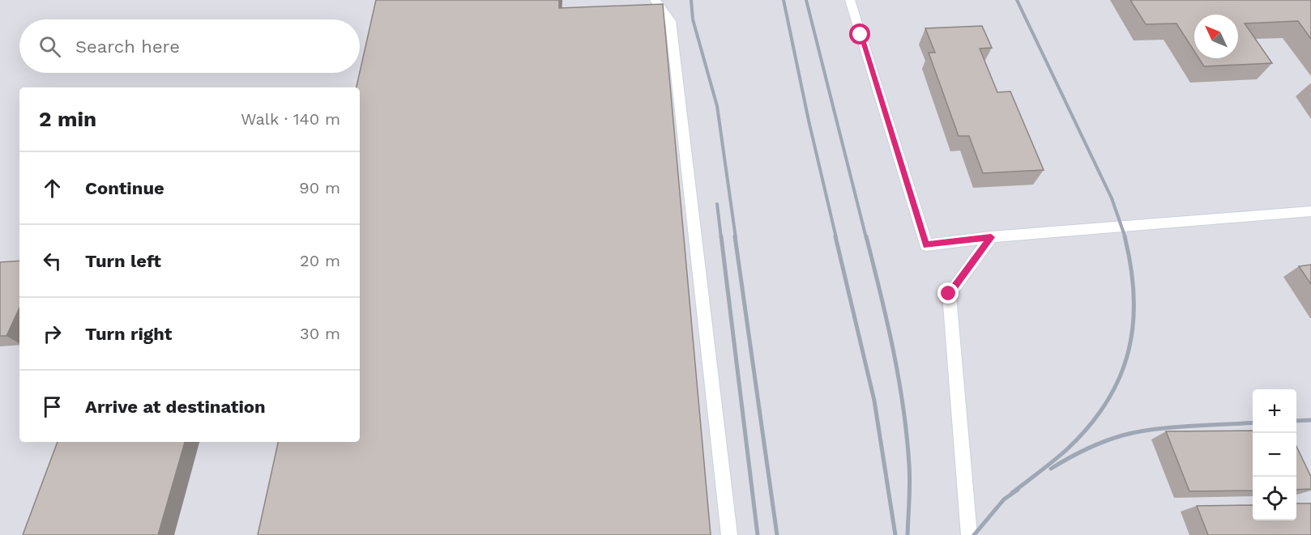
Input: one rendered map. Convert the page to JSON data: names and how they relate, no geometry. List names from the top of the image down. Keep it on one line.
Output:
{"north":"top left","page":{"search":"Search here","heading":["2 min","Walk · 140 m"],"list":[["Continue","90 m"],["Turn left","20 m"],["Turn right","30 m"],"Arrive at destination"],"map_buttons":["+","−"]}}
